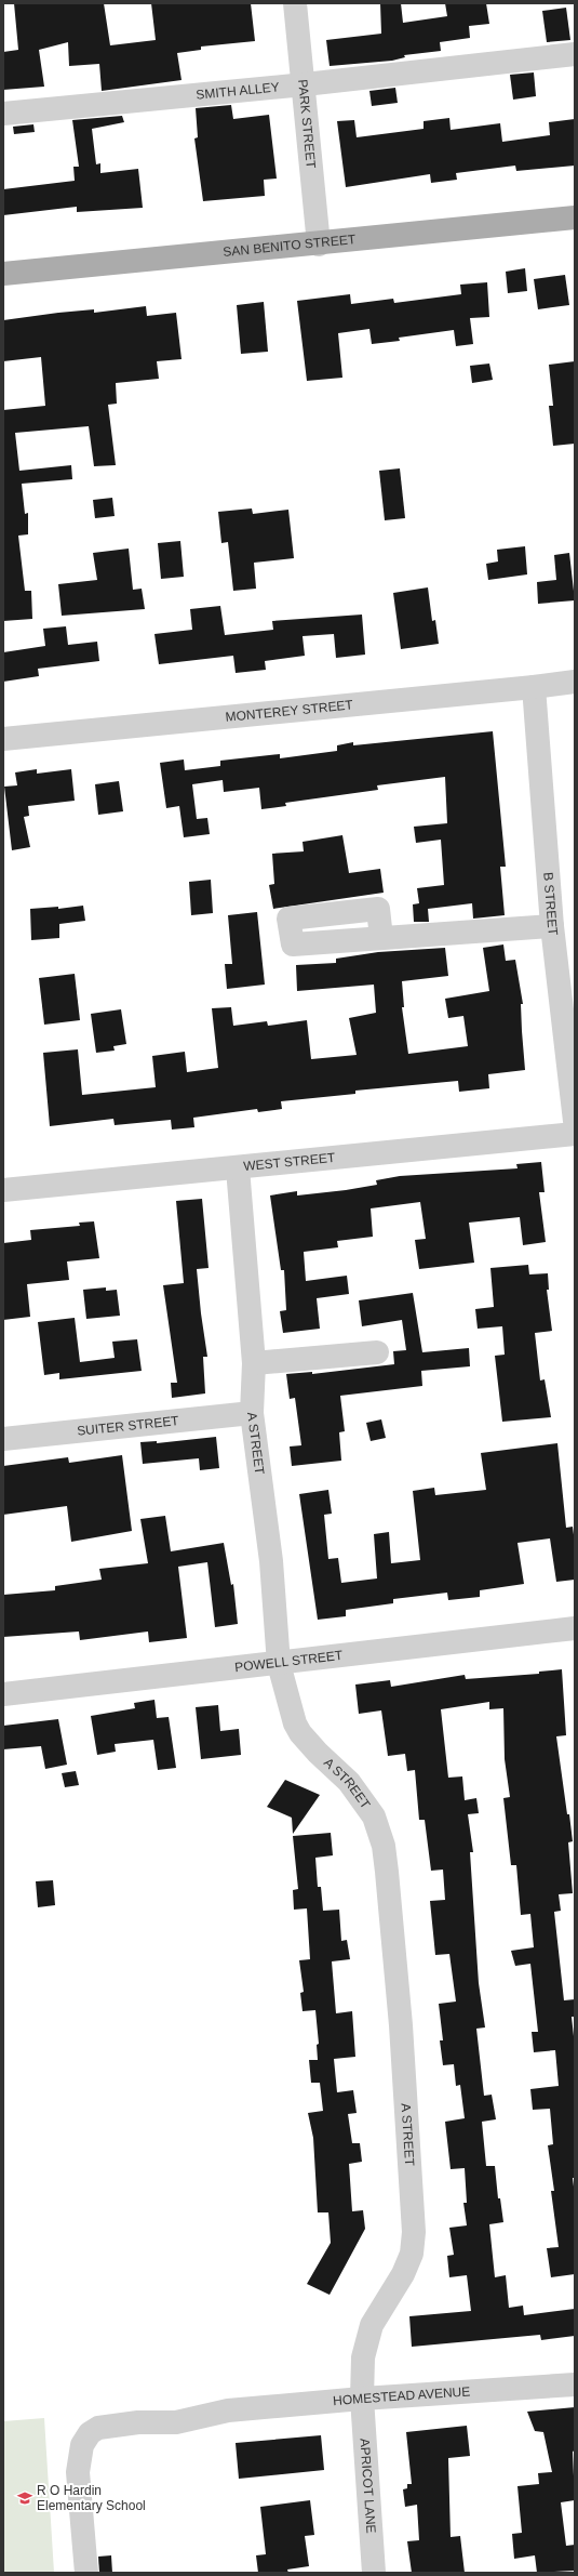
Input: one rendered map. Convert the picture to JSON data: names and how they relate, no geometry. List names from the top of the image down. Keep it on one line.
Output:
{"streets":{"main road":["SAN BENITO STREET"],"street":["SMITH ALLEY","PARK STREET","MONTEREY STREET","B STREET","WEST STREET","SUITER STREET","A STREET","POWELL STREET","HOMESTEAD AVENUE","APRICOT LANE"]},"crossings":[["SMITH ALLEY","PARK STREET"],["PARK STREET","SAN BENITO STREET"],["MONTEREY STREET","B STREET"],["WEST STREET","A STREET"],["SUITER STREET","A STREET"],["A STREET","POWELL STREET"],["A STREET","HOMESTEAD AVENUE"],["A STREET","APRICOT LANE"],["HOMESTEAD AVENUE","APRICOT LANE"]],"places":{"school or university":["R O Hardin Elementary School"]}}
